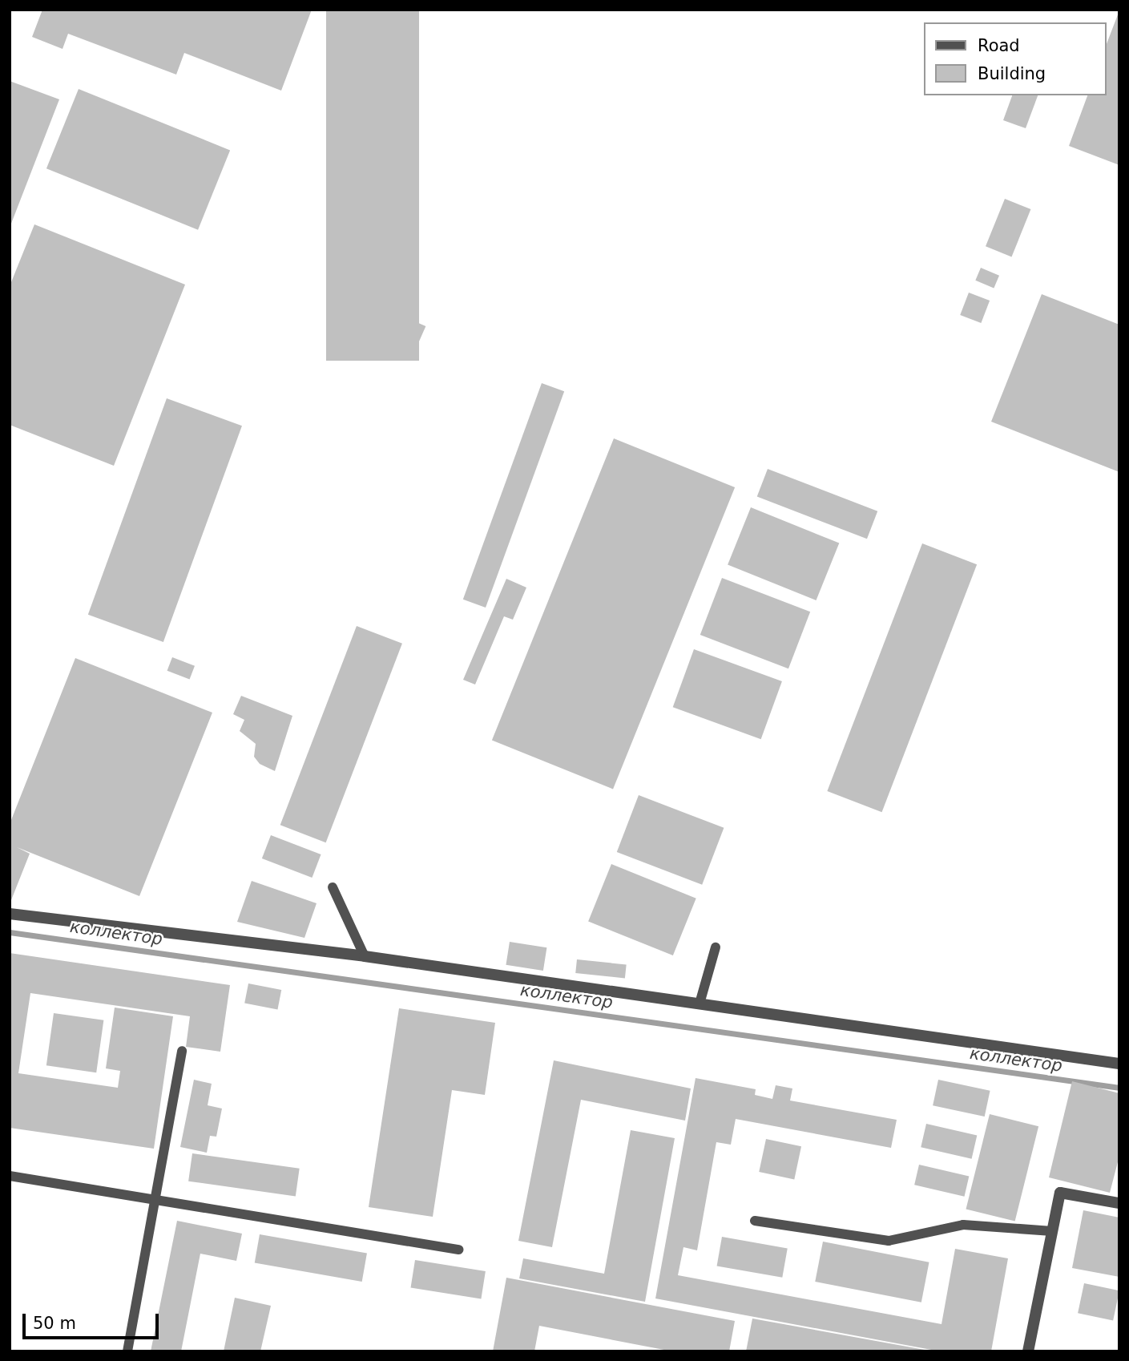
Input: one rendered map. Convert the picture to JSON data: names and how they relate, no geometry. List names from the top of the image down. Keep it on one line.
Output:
{"water":["коллектор"],"legend":["Road","Building"],"scale_bar":"50 m"}
